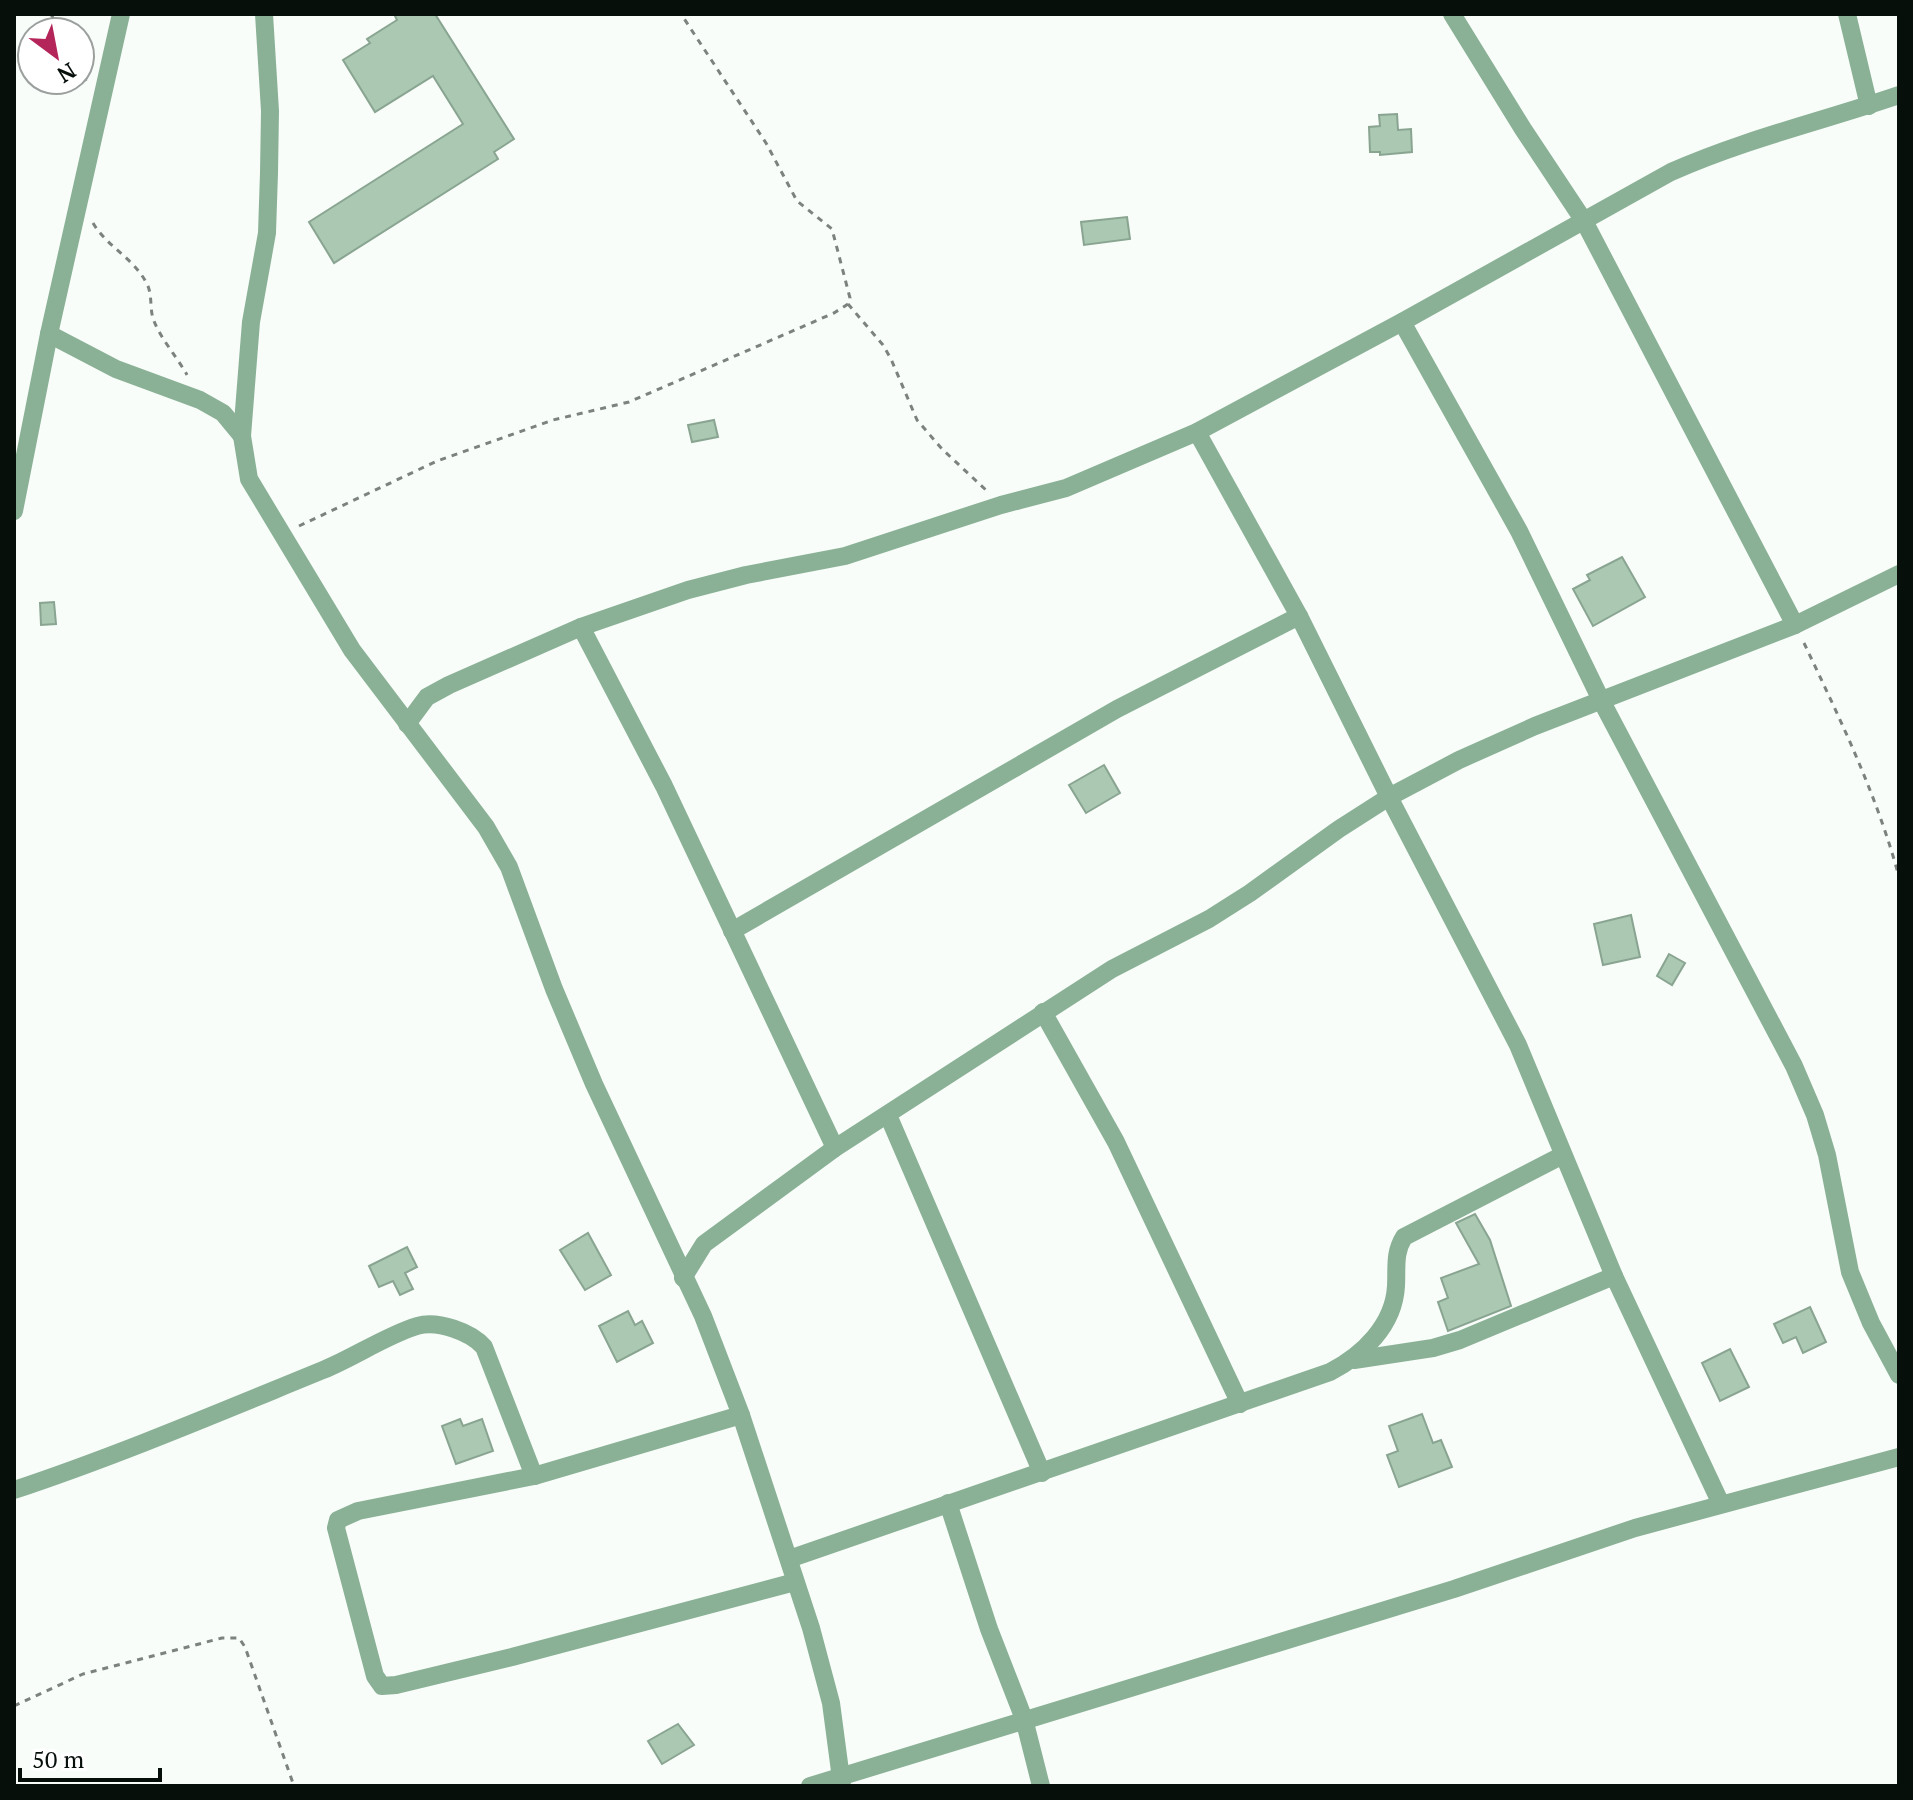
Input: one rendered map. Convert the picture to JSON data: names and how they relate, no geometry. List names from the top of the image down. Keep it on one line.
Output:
{"scale_bar":"50 m","north":"bottom right"}
